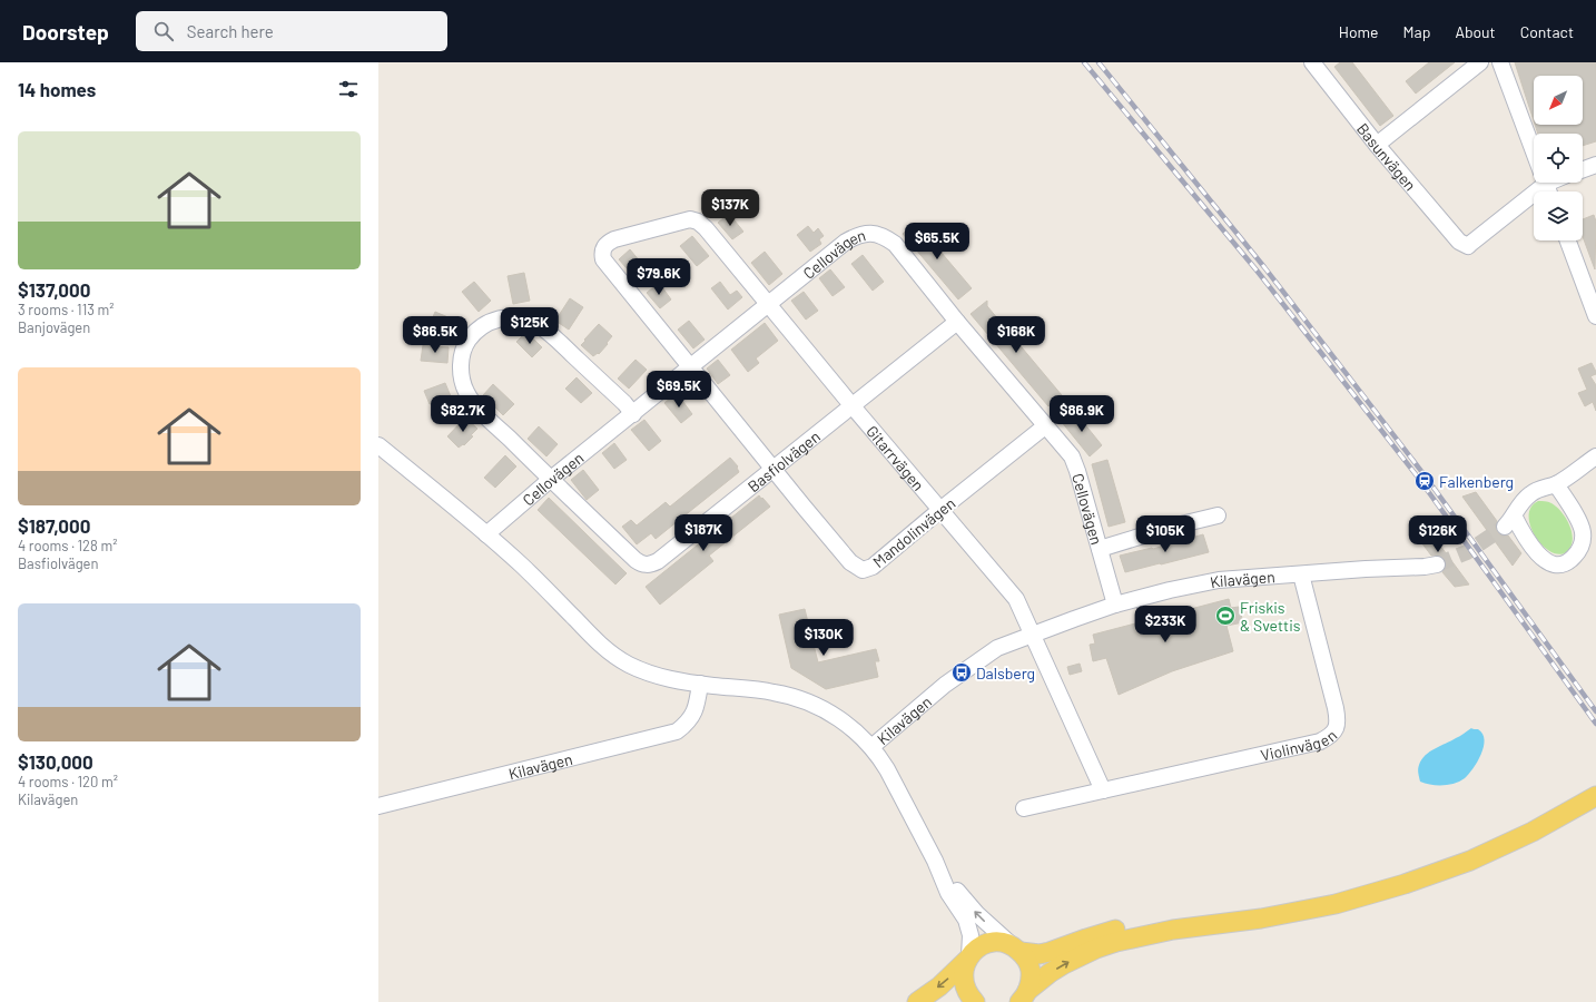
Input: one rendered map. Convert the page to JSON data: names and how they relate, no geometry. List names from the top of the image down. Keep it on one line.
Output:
{"streets":{"street":["Basunvägen","Cellovägen","Gitarrvägen","Basfiolvägen","Mandolinvägen","Kilavägen","Violinvägen"]},"crossings":[["Cellovägen","Gitarrvägen"],["Cellovägen","Basfiolvägen"],["Cellovägen","Mandolinvägen"],["Cellovägen","Kilavägen"],["Gitarrvägen","Basfiolvägen"],["Gitarrvägen","Mandolinvägen"],["Gitarrvägen","Kilavägen"],["Basfiolvägen","Mandolinvägen"],["Kilavägen","Violinvägen"]],"places":{"station":["Falkenberg"],"sports":["Friskis & Svettis"],"bus stop":["Dalsberg"]},"north":"bottom left","page":{"header":"Doorstep","search":"Search here","nav":["Home","Map","About","Contact"],"heading":"14 homes","list":[{"name":"$137,000","note":"3 rooms · 113 m² · Banjovägen"},{"name":"$187,000","note":"4 rooms · 128 m² · Basfiolvägen"},{"name":"$130,000","note":"4 rooms · 120 m² · Kilavägen"}],"price":["$137K","$65.5K","$79.6K","$125K","$86.5K","$168K","$69.5K","$82.7K","$86.9K","$187K","$105K","$126K","$233K","$130K"]}}
